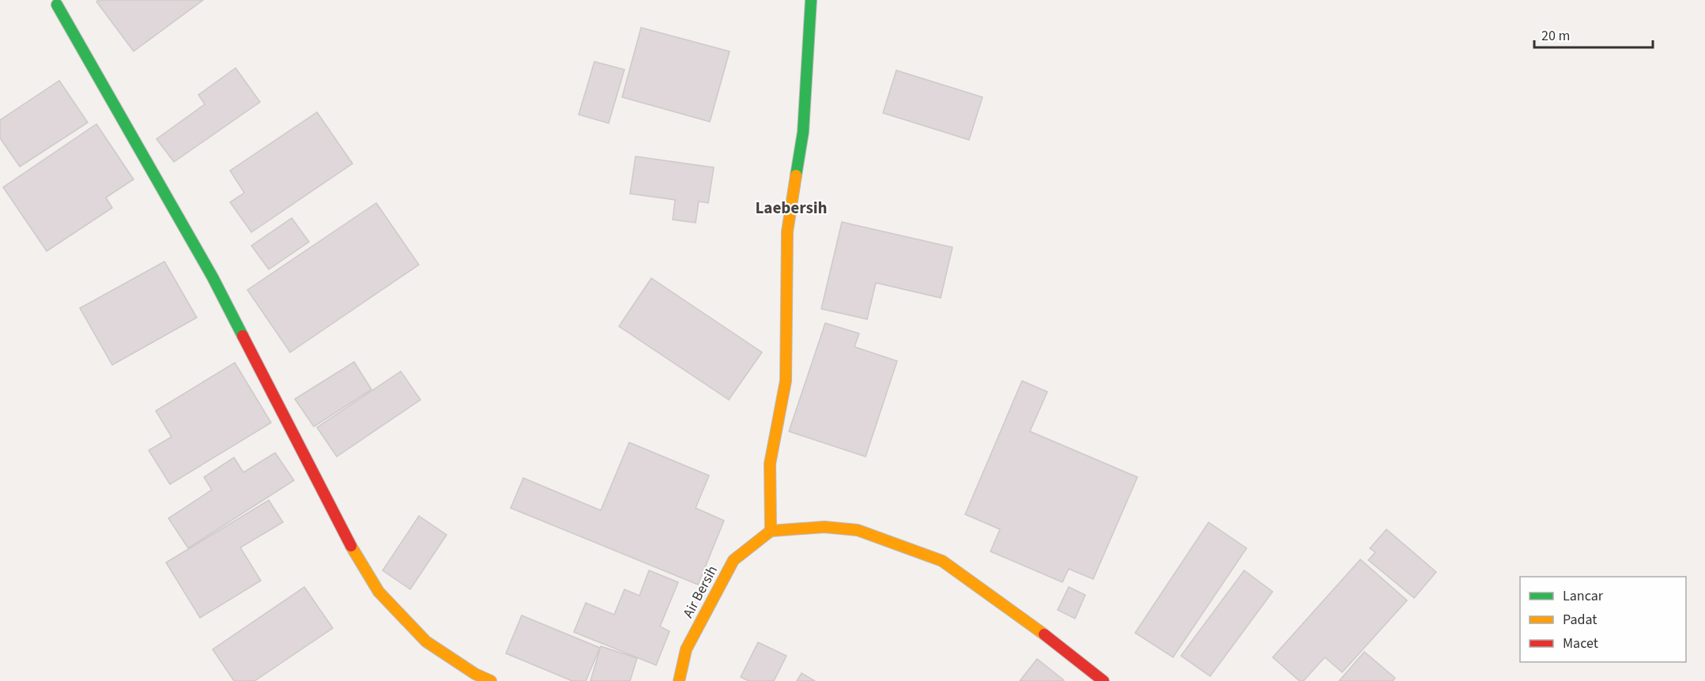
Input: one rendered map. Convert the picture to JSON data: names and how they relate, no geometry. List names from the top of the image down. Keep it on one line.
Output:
{"streets":{"street":["Air Bersih"]},"districts":["Laebersih"],"legend":["Lancar","Padat","Macet"],"scale_bar":"20 m"}
